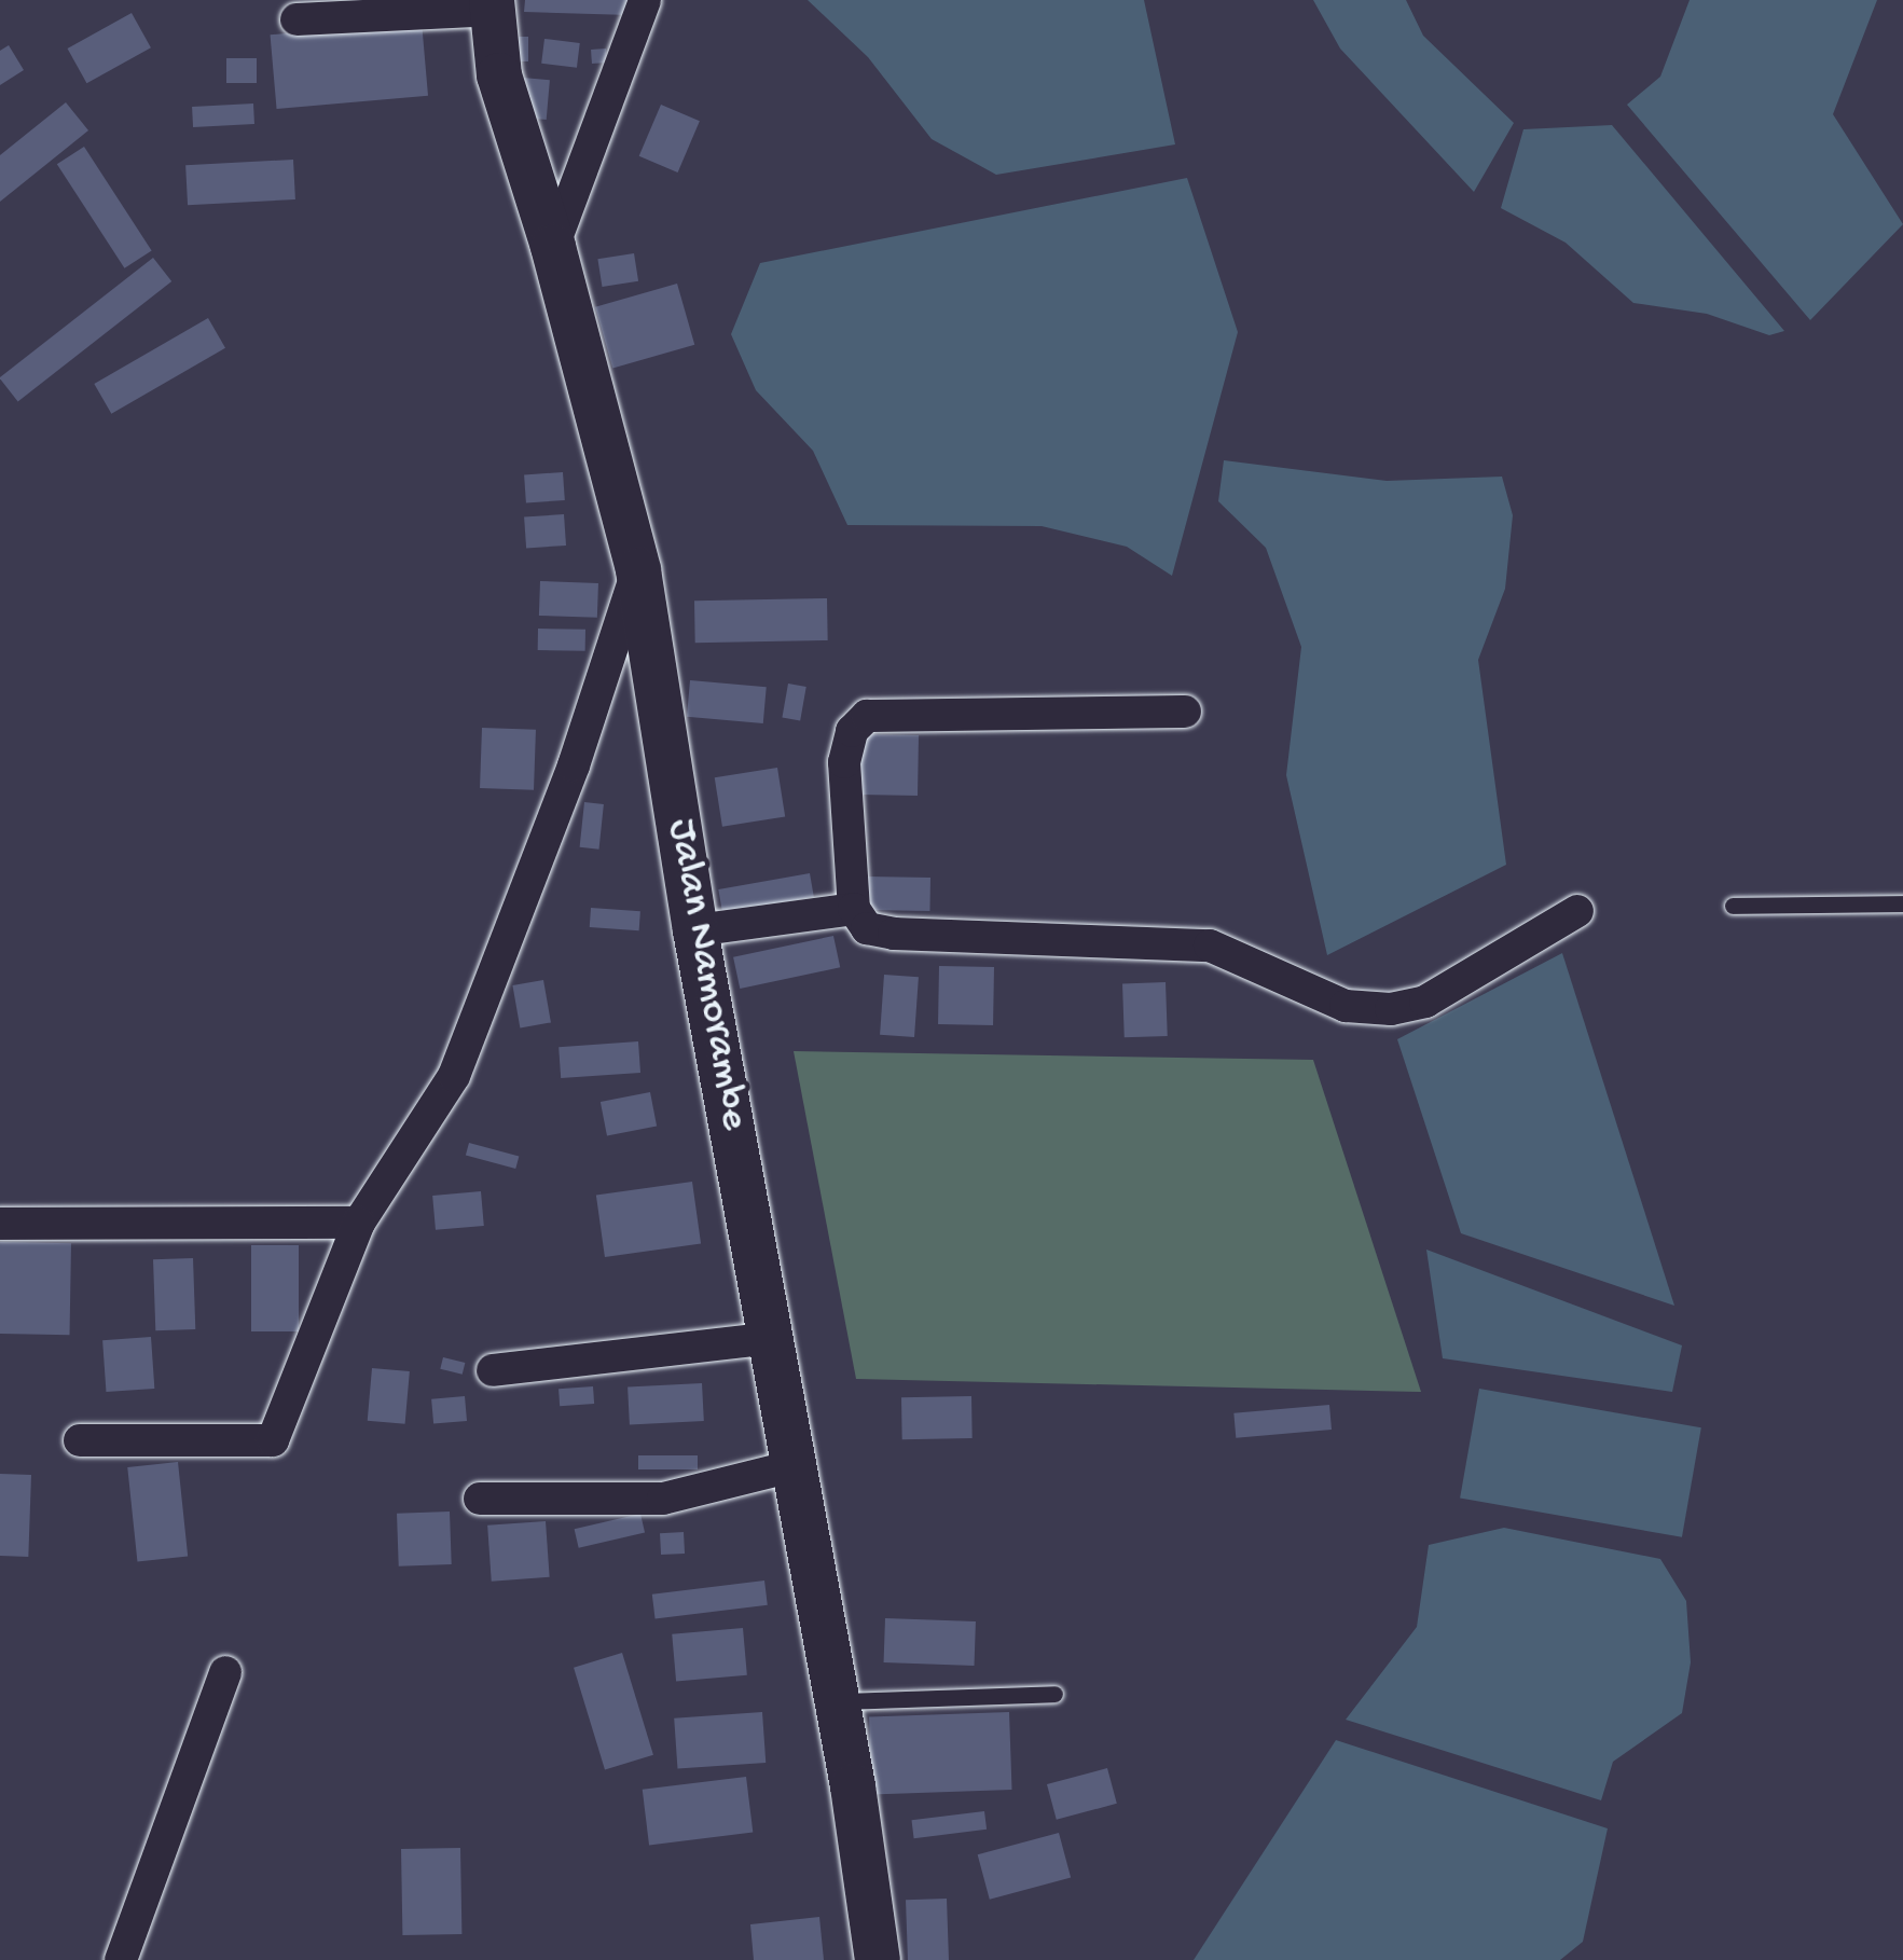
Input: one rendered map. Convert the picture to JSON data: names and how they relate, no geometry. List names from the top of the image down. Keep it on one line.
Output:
{"streets":{"main road":["Jalan Namorambe"]}}
